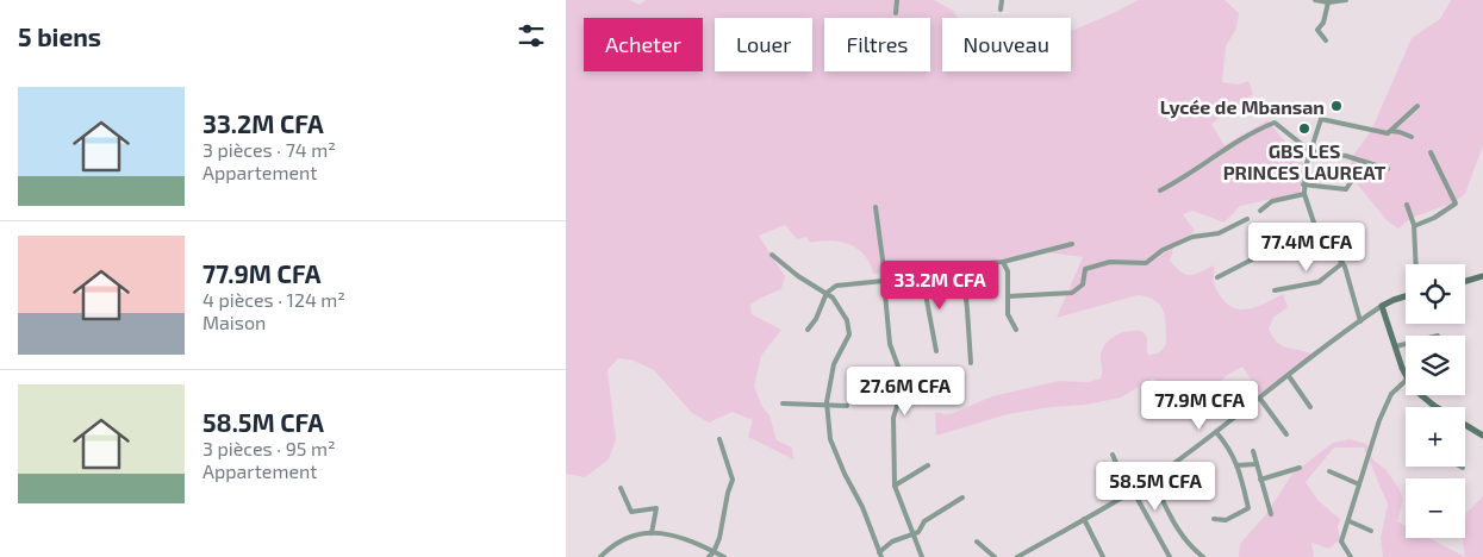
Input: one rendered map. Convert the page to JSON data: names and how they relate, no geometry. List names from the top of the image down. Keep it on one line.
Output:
{"places":["Lycée de Mbansan","GBS LES PRINCES LAUREAT"],"page":{"heading":"5 biens","chip":["Acheter","Louer","Filtres","Nouveau"],"list":[{"name":"33.2M CFA","note":"3 pièces · 74 m² · Appartement"},{"name":"77.9M CFA","note":"4 pièces · 124 m² · Maison"},{"name":"58.5M CFA","note":"3 pièces · 95 m² · Appartement"}],"price":["77.4M CFA","33.2M CFA","27.6M CFA","77.9M CFA","58.5M CFA"],"map_buttons":["+","−"]}}
